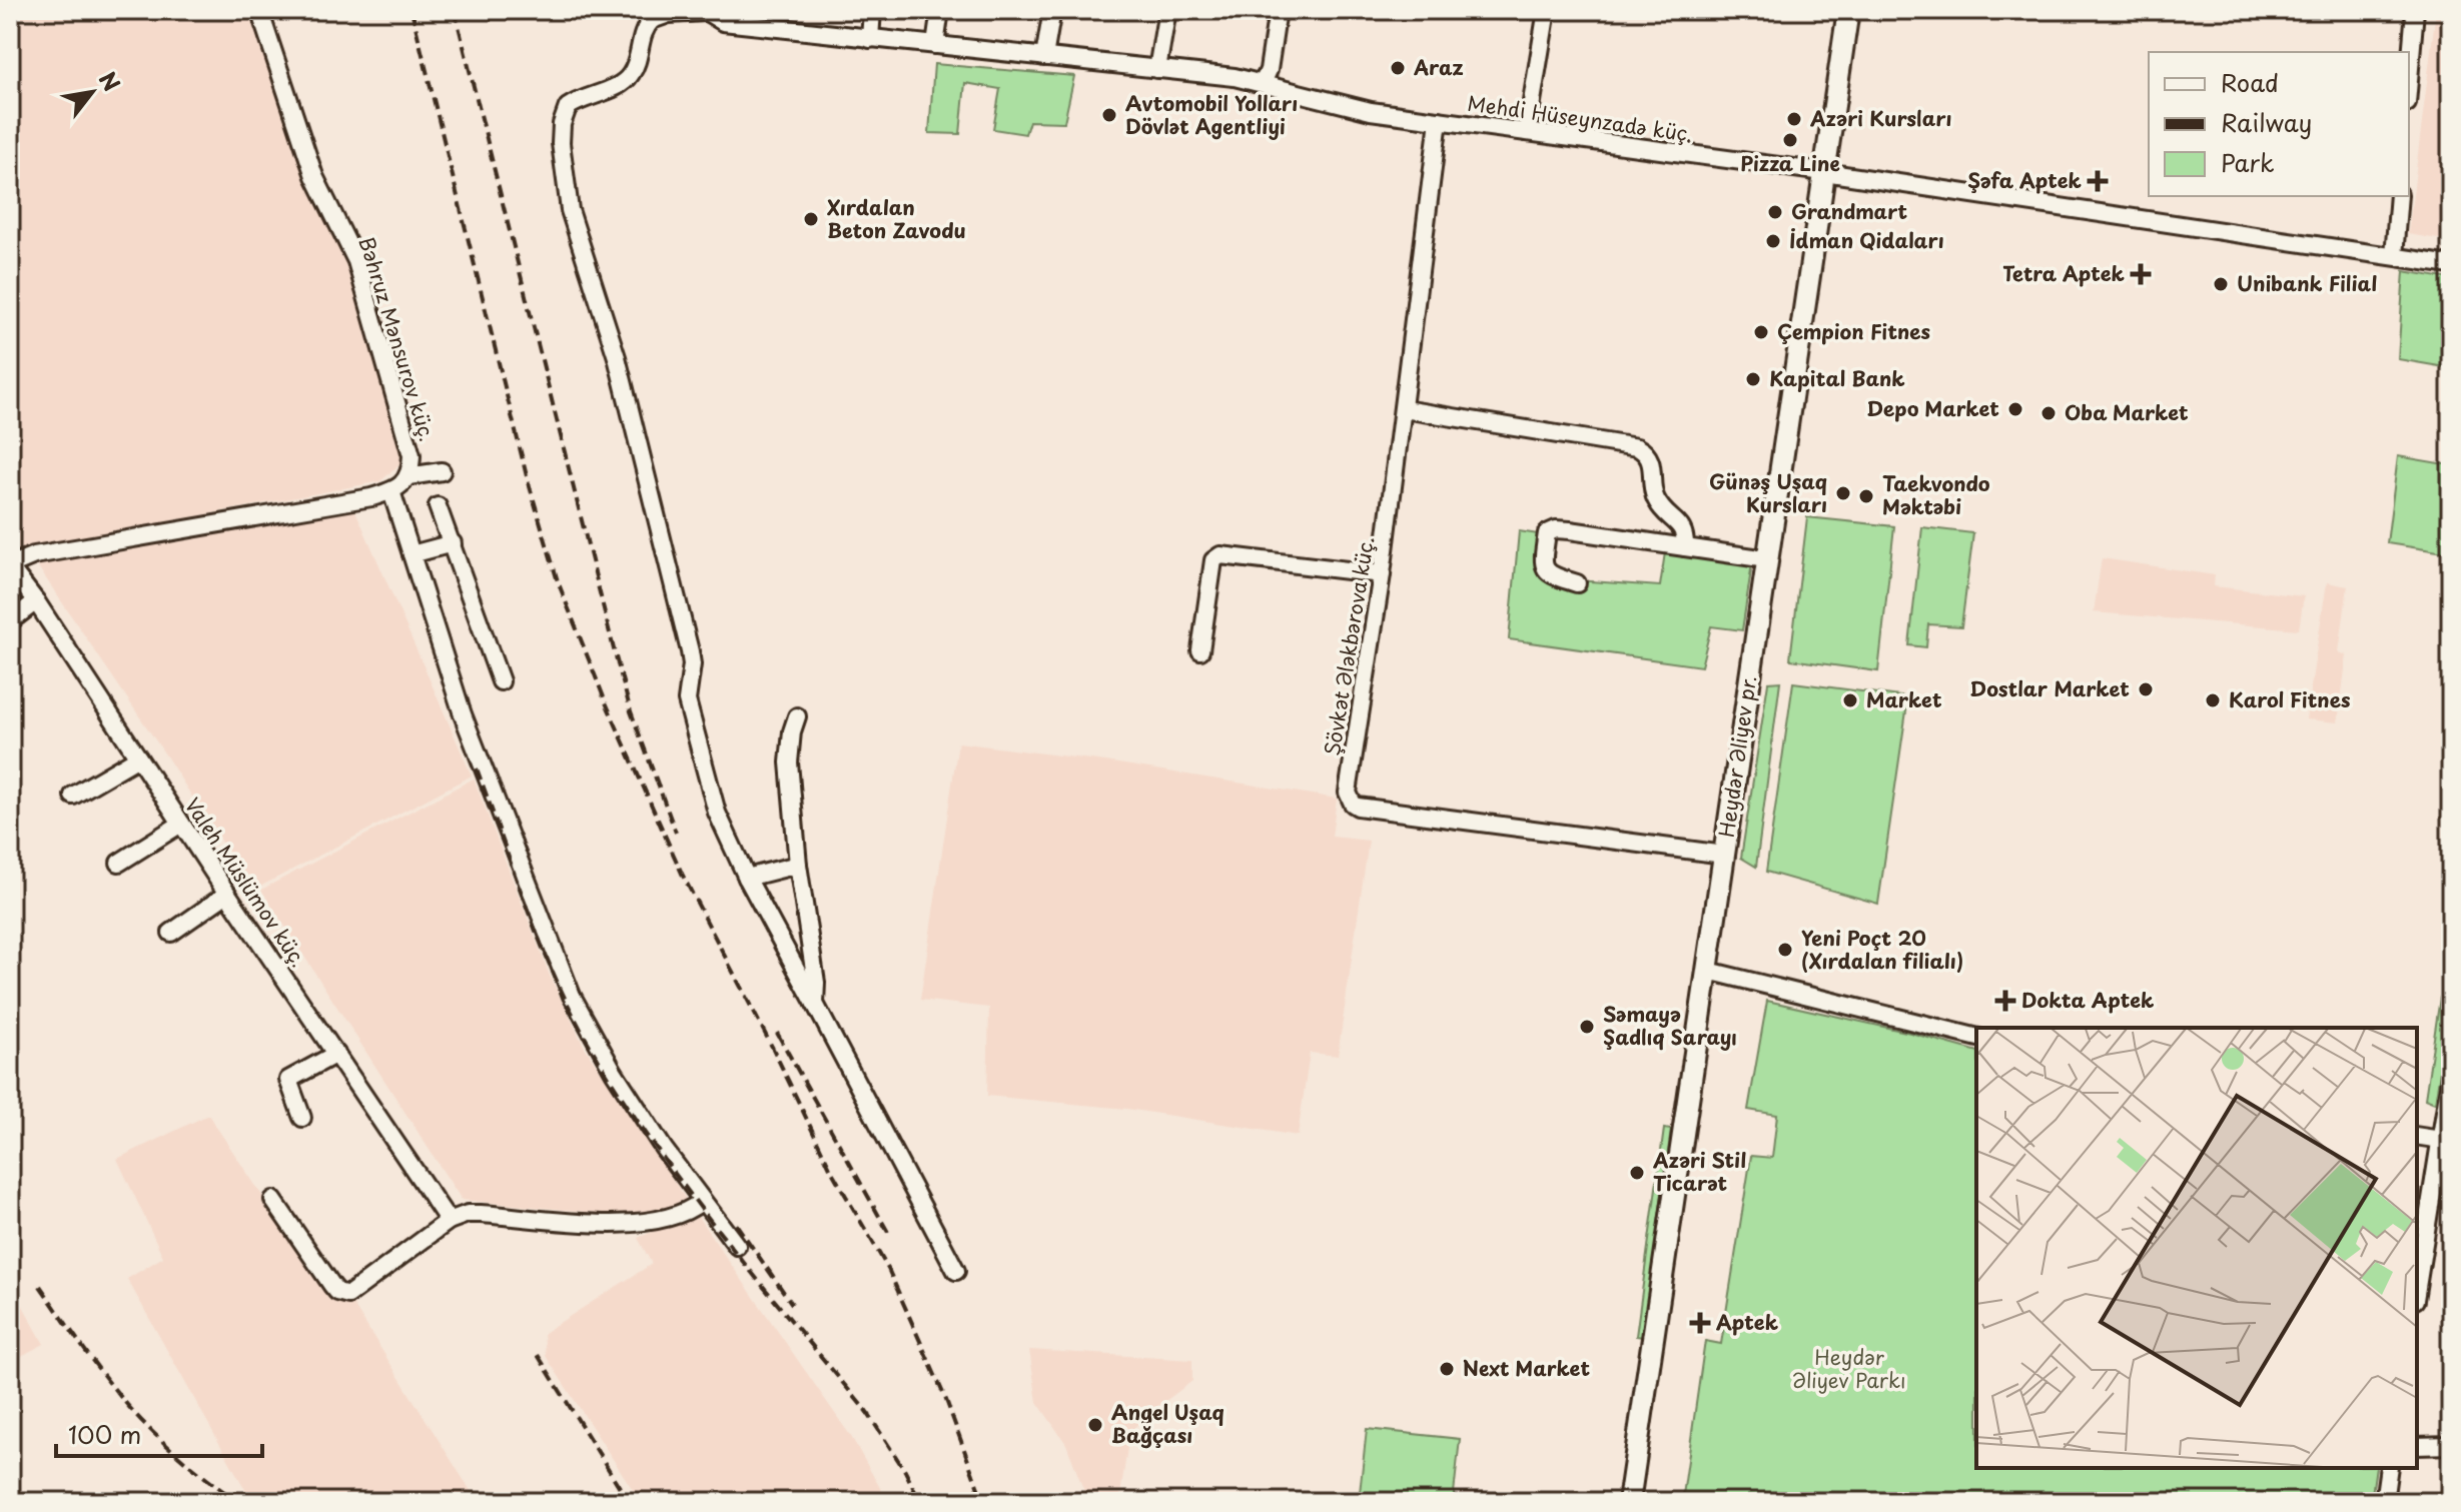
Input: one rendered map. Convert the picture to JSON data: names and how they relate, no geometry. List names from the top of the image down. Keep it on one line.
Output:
{"streets":{"main road":["Heydər Əliyev pr."],"street":["Mehdi Hüseynzadə küç.","Bəhruz Mənsurov küç.","Şövkət Ələkbərova küç.","Valeh Müslümov küç."]},"crossings":[["Mehdi Hüseynzadə küç.","Şövkət Ələkbərova küç."],["Mehdi Hüseynzadə küç.","Heydər Əliyev pr."],["Şövkət Ələkbərova küç.","Heydər Əliyev pr."]],"parks":["Heydər Əliyev Parkı"],"places":{"other":["Araz","Avtomobil Yolları Dövlət Agentliyi","Azəri Kursları","Pizza Line","Grandmart","Xırdalan Beton Zavodu","İdman Qidaları","Unibank Filial","Çempion Fitnes","Kapital Bank","Depo Market","Oba Market","Günəş Uşaq Kursları","Taekvondo Məktəbi","Dostlar Market","Market","Karol Fitnes","Yeni Poçt 20 (Xırdalan filialı)","Səmayə Şadlıq Sarayı","Azəri Stil Ticarət","Next Market","Angel Uşaq Bağçası"],"health":["Şəfa Aptek","Tetra Aptek","Dokta Aptek","Aptek"]},"legend":["Road","Railway","Park"],"scale_bar":"100 m","north":"top right"}
